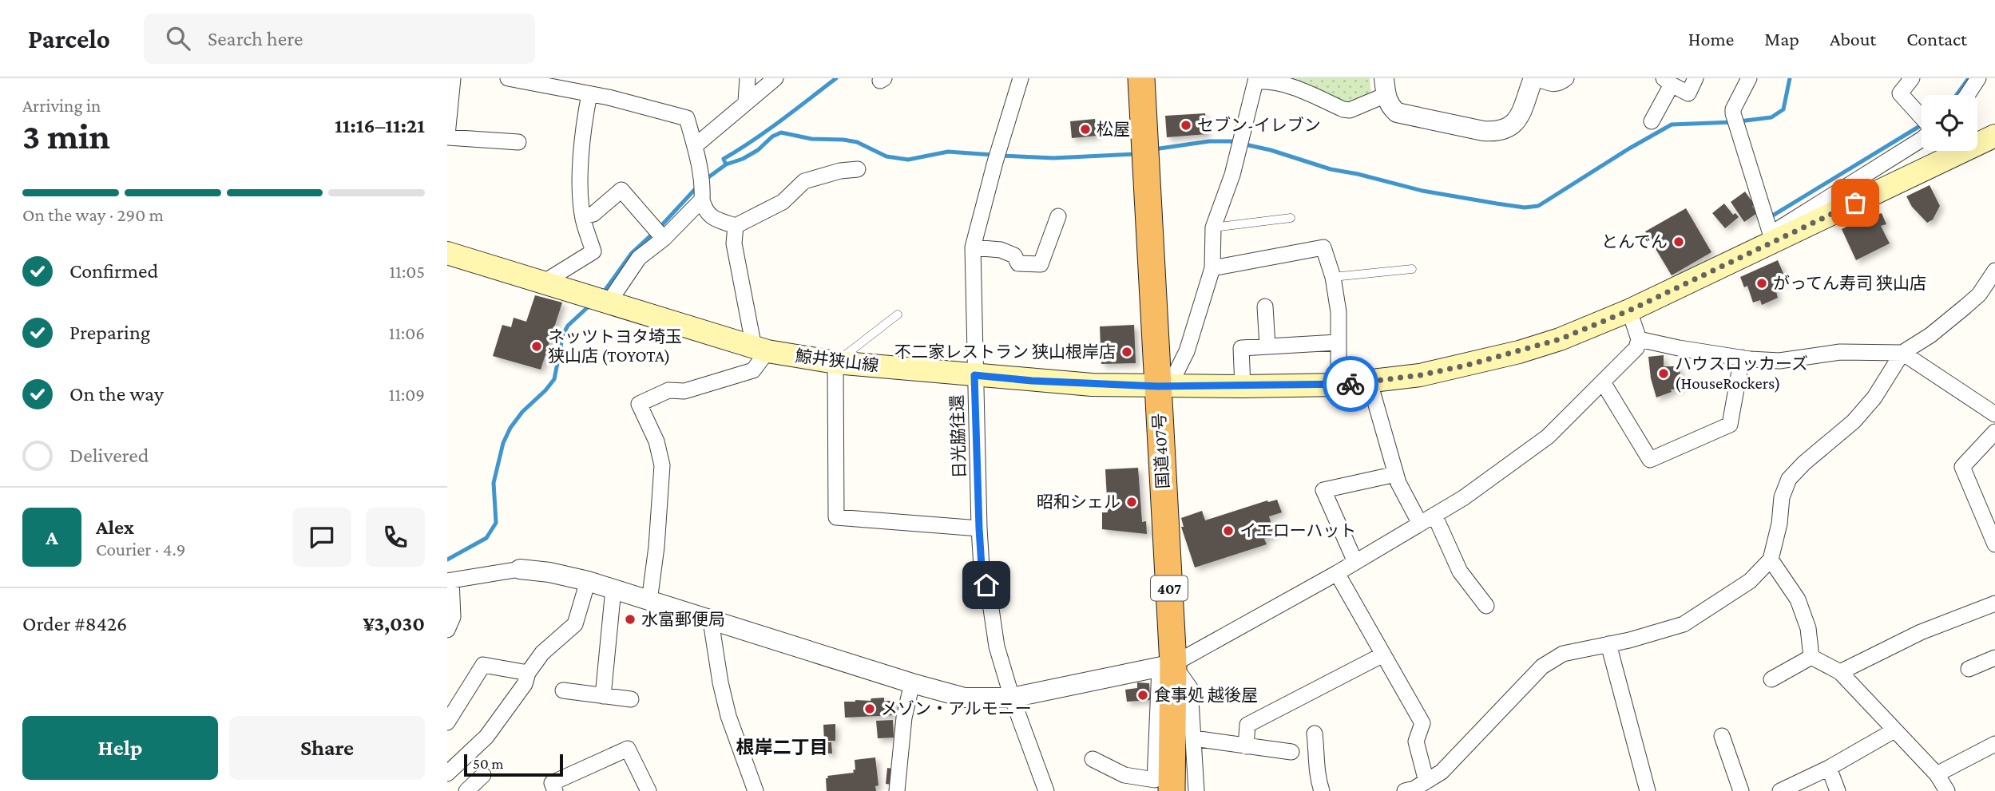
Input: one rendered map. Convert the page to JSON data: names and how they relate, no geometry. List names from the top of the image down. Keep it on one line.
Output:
{"streets":{"highway":["国道407号","407"],"main road":["鯨井狭山線"],"street":["日光脇往還"]},"crossings":[["鯨井狭山線","日光脇往還"],["鯨井狭山線","国道407号"]],"districts":["根岸二丁目"],"places":["セブン-イレブン","松屋","とんでん","がってん寿司 狭山店","ネッツトヨタ埼玉 狭山店 (TOYOTA)","不二家レストラン 狭山根岸店","ハウスロッカーズ (HouseRockers)","昭和シェル","イエローハット","水富郵便局","食事処 越後屋","メゾン・アルモニー"],"scale_bar":"50 m","page":{"header":"Parcelo","search":"Search here","nav":["Home","Map","About","Contact"],"heading":["3 min","Arriving in","11:16–11:21"],"panel":["Alex","Courier · 4.9","Order #8426","¥3,030"],"bar":"On the way · 290 m","list":[["Confirmed","11:05"],["Preparing","11:06"],["On the way","11:09"],"Delivered"],"round":"A","buttons":["Help","Share"],"scale":"50 m"}}
